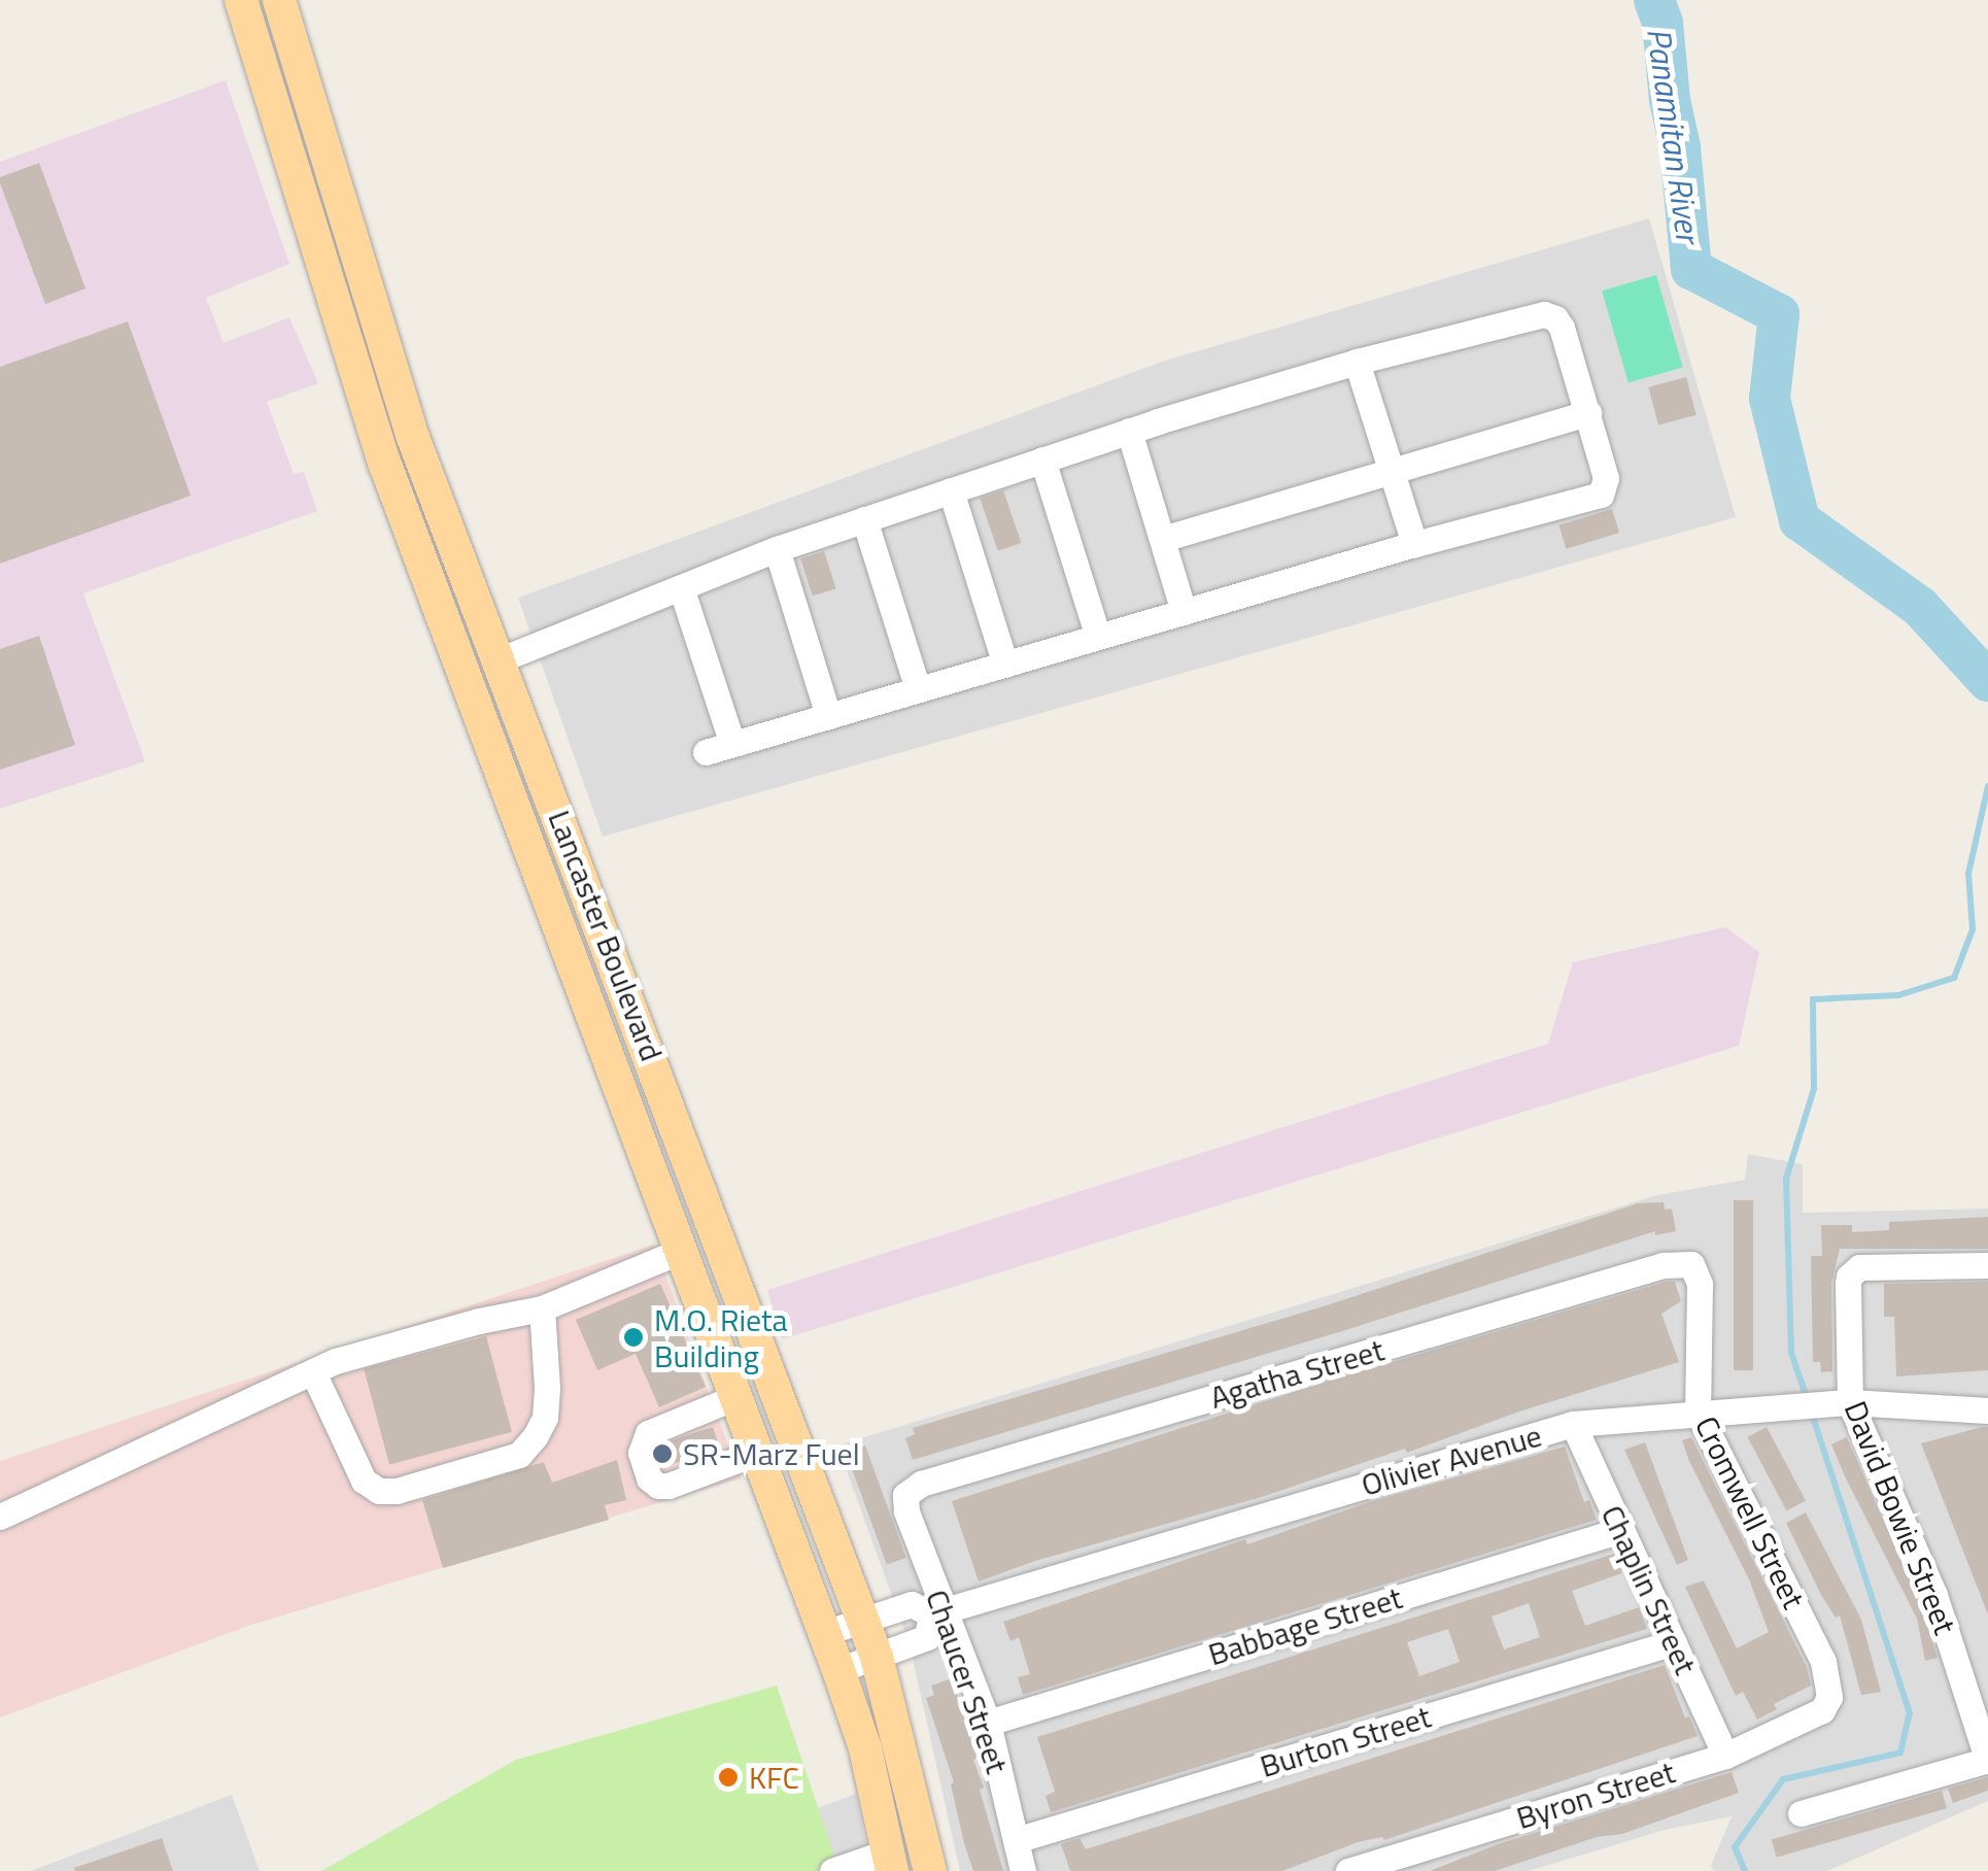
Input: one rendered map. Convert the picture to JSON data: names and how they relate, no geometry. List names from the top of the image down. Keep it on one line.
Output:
{"streets":{"main road":["Lancaster Boulevard"],"street":["Agatha Street","Olivier Avenue","Cromwell Street","David Bowie Street","Chaplin Street","Babbage Street","Chaucer Street","Burton Street","Byron Street"]},"crossings":[["Lancaster Boulevard","Olivier Avenue"],["Agatha Street","Cromwell Street"],["Agatha Street","Chaucer Street"],["Olivier Avenue","Cromwell Street"],["Olivier Avenue","David Bowie Street"],["Olivier Avenue","Chaplin Street"],["Olivier Avenue","Chaucer Street"],["Cromwell Street","Byron Street"],["Chaplin Street","Babbage Street"],["Chaplin Street","Burton Street"],["Chaplin Street","Byron Street"],["Babbage Street","Chaucer Street"],["Chaucer Street","Burton Street"]],"water":["Panamitan River"],"places":["M.O. Rieta Building","SR-Marz Fuel","KFC"]}
